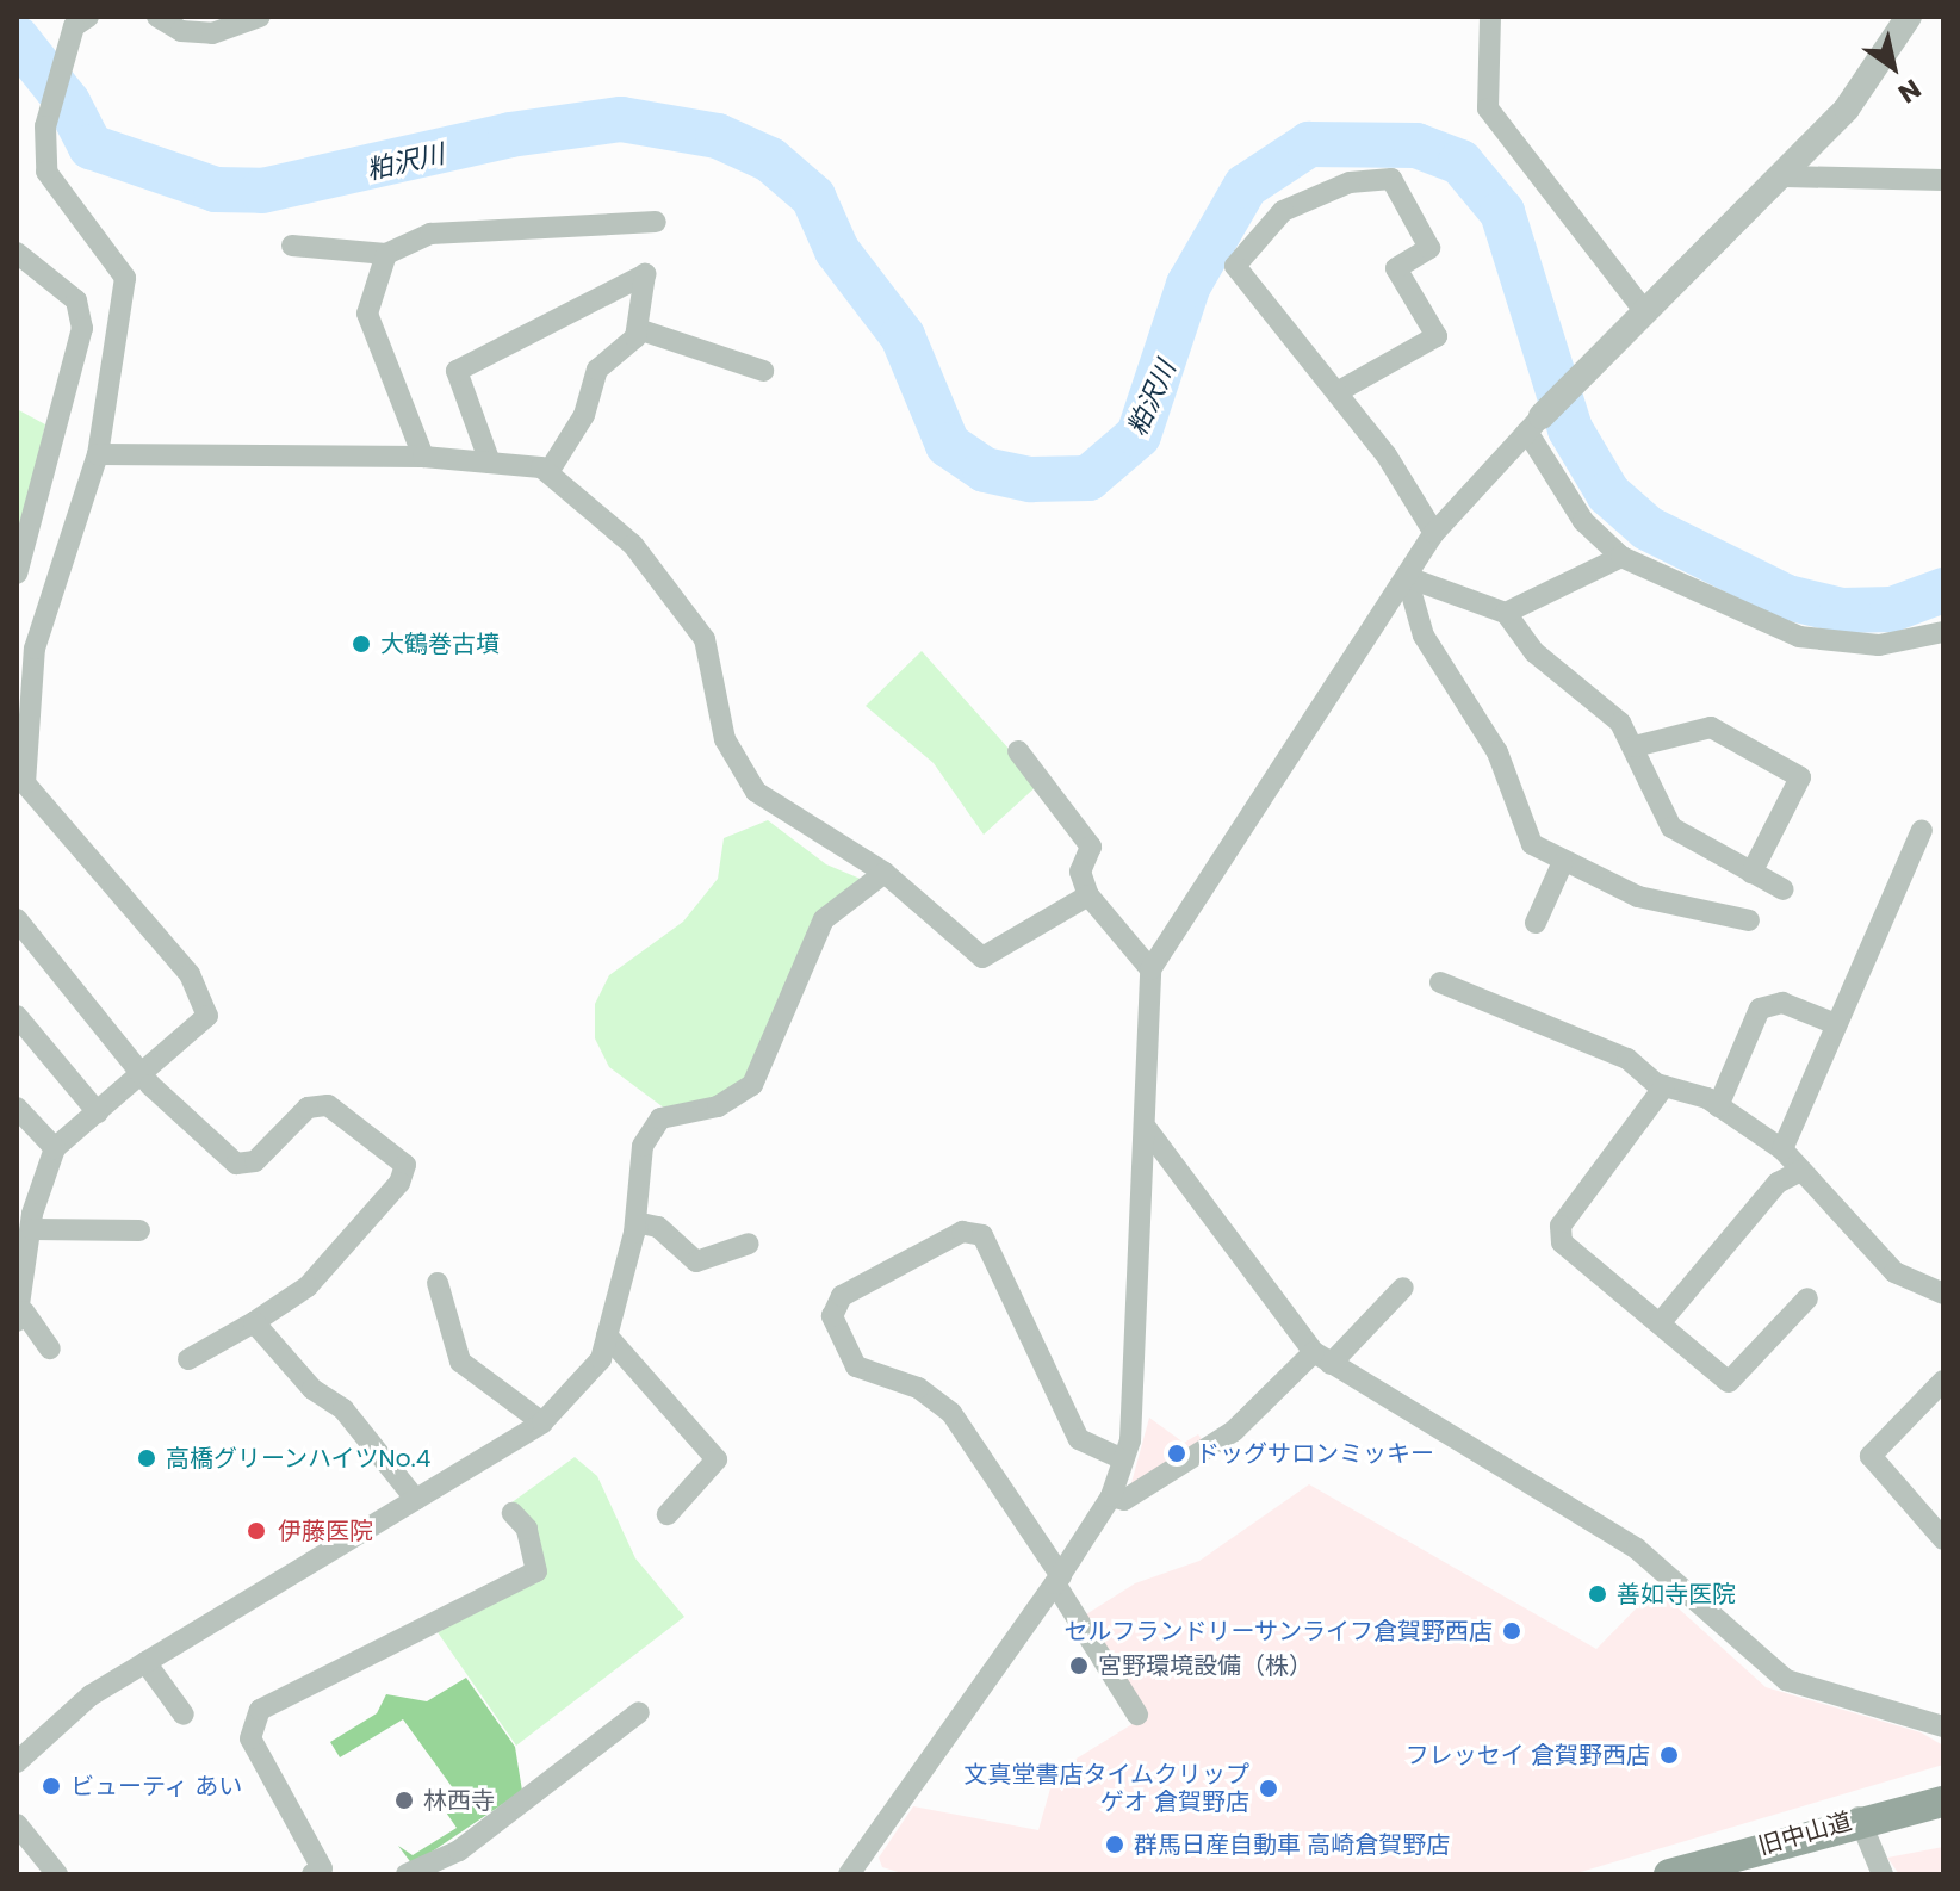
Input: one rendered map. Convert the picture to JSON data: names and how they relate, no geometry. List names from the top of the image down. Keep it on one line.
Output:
{"streets":{"main road":["旧中山道"]},"water":["粕沢川"],"places":["大鶴巻古墳","ドッグサロンミッキー","高橋グリーンハイツNo.4","伊藤医院","善如寺医院","セルフランドリーサンライフ倉賀野西店","宮野環境設備（株）","フレッセイ 倉賀野西店","ビューティ あい","文真堂書店タイムクリップ ゲオ 倉賀野店","林西寺","群馬日産自動車 高崎倉賀野店"],"north":"bottom right"}
